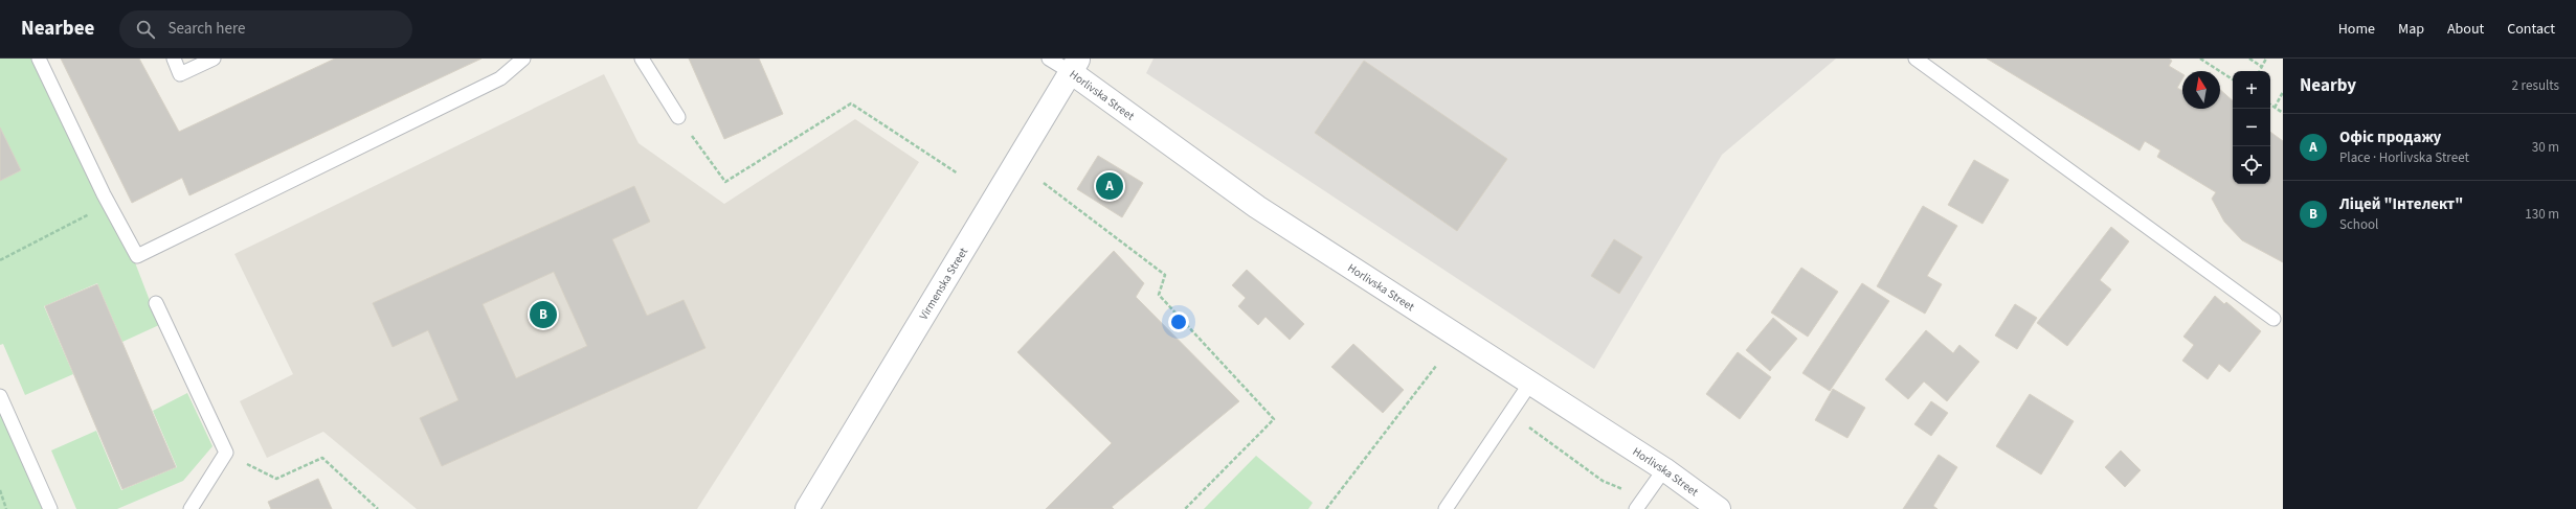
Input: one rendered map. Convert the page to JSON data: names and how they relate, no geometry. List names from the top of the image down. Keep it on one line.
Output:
{"streets":{"street":["Horlivska Street","Virmenska Street"]},"crossings":[["Horlivska Street","Virmenska Street"]],"north":"top","page":{"header":"Nearbee","search":"Search here","nav":["Home","Map","About","Contact"],"heading":["Nearby","2 results"],"map_buttons":["+","−"],"list":[{"mark":"A","name":"Офіс продажу","note":"Place · Horlivska Street","value":"30 m"},{"mark":"B","name":"Ліцей \"Інтелект\"","note":"School","value":"130 m"}],"pins":["A","B"]}}
